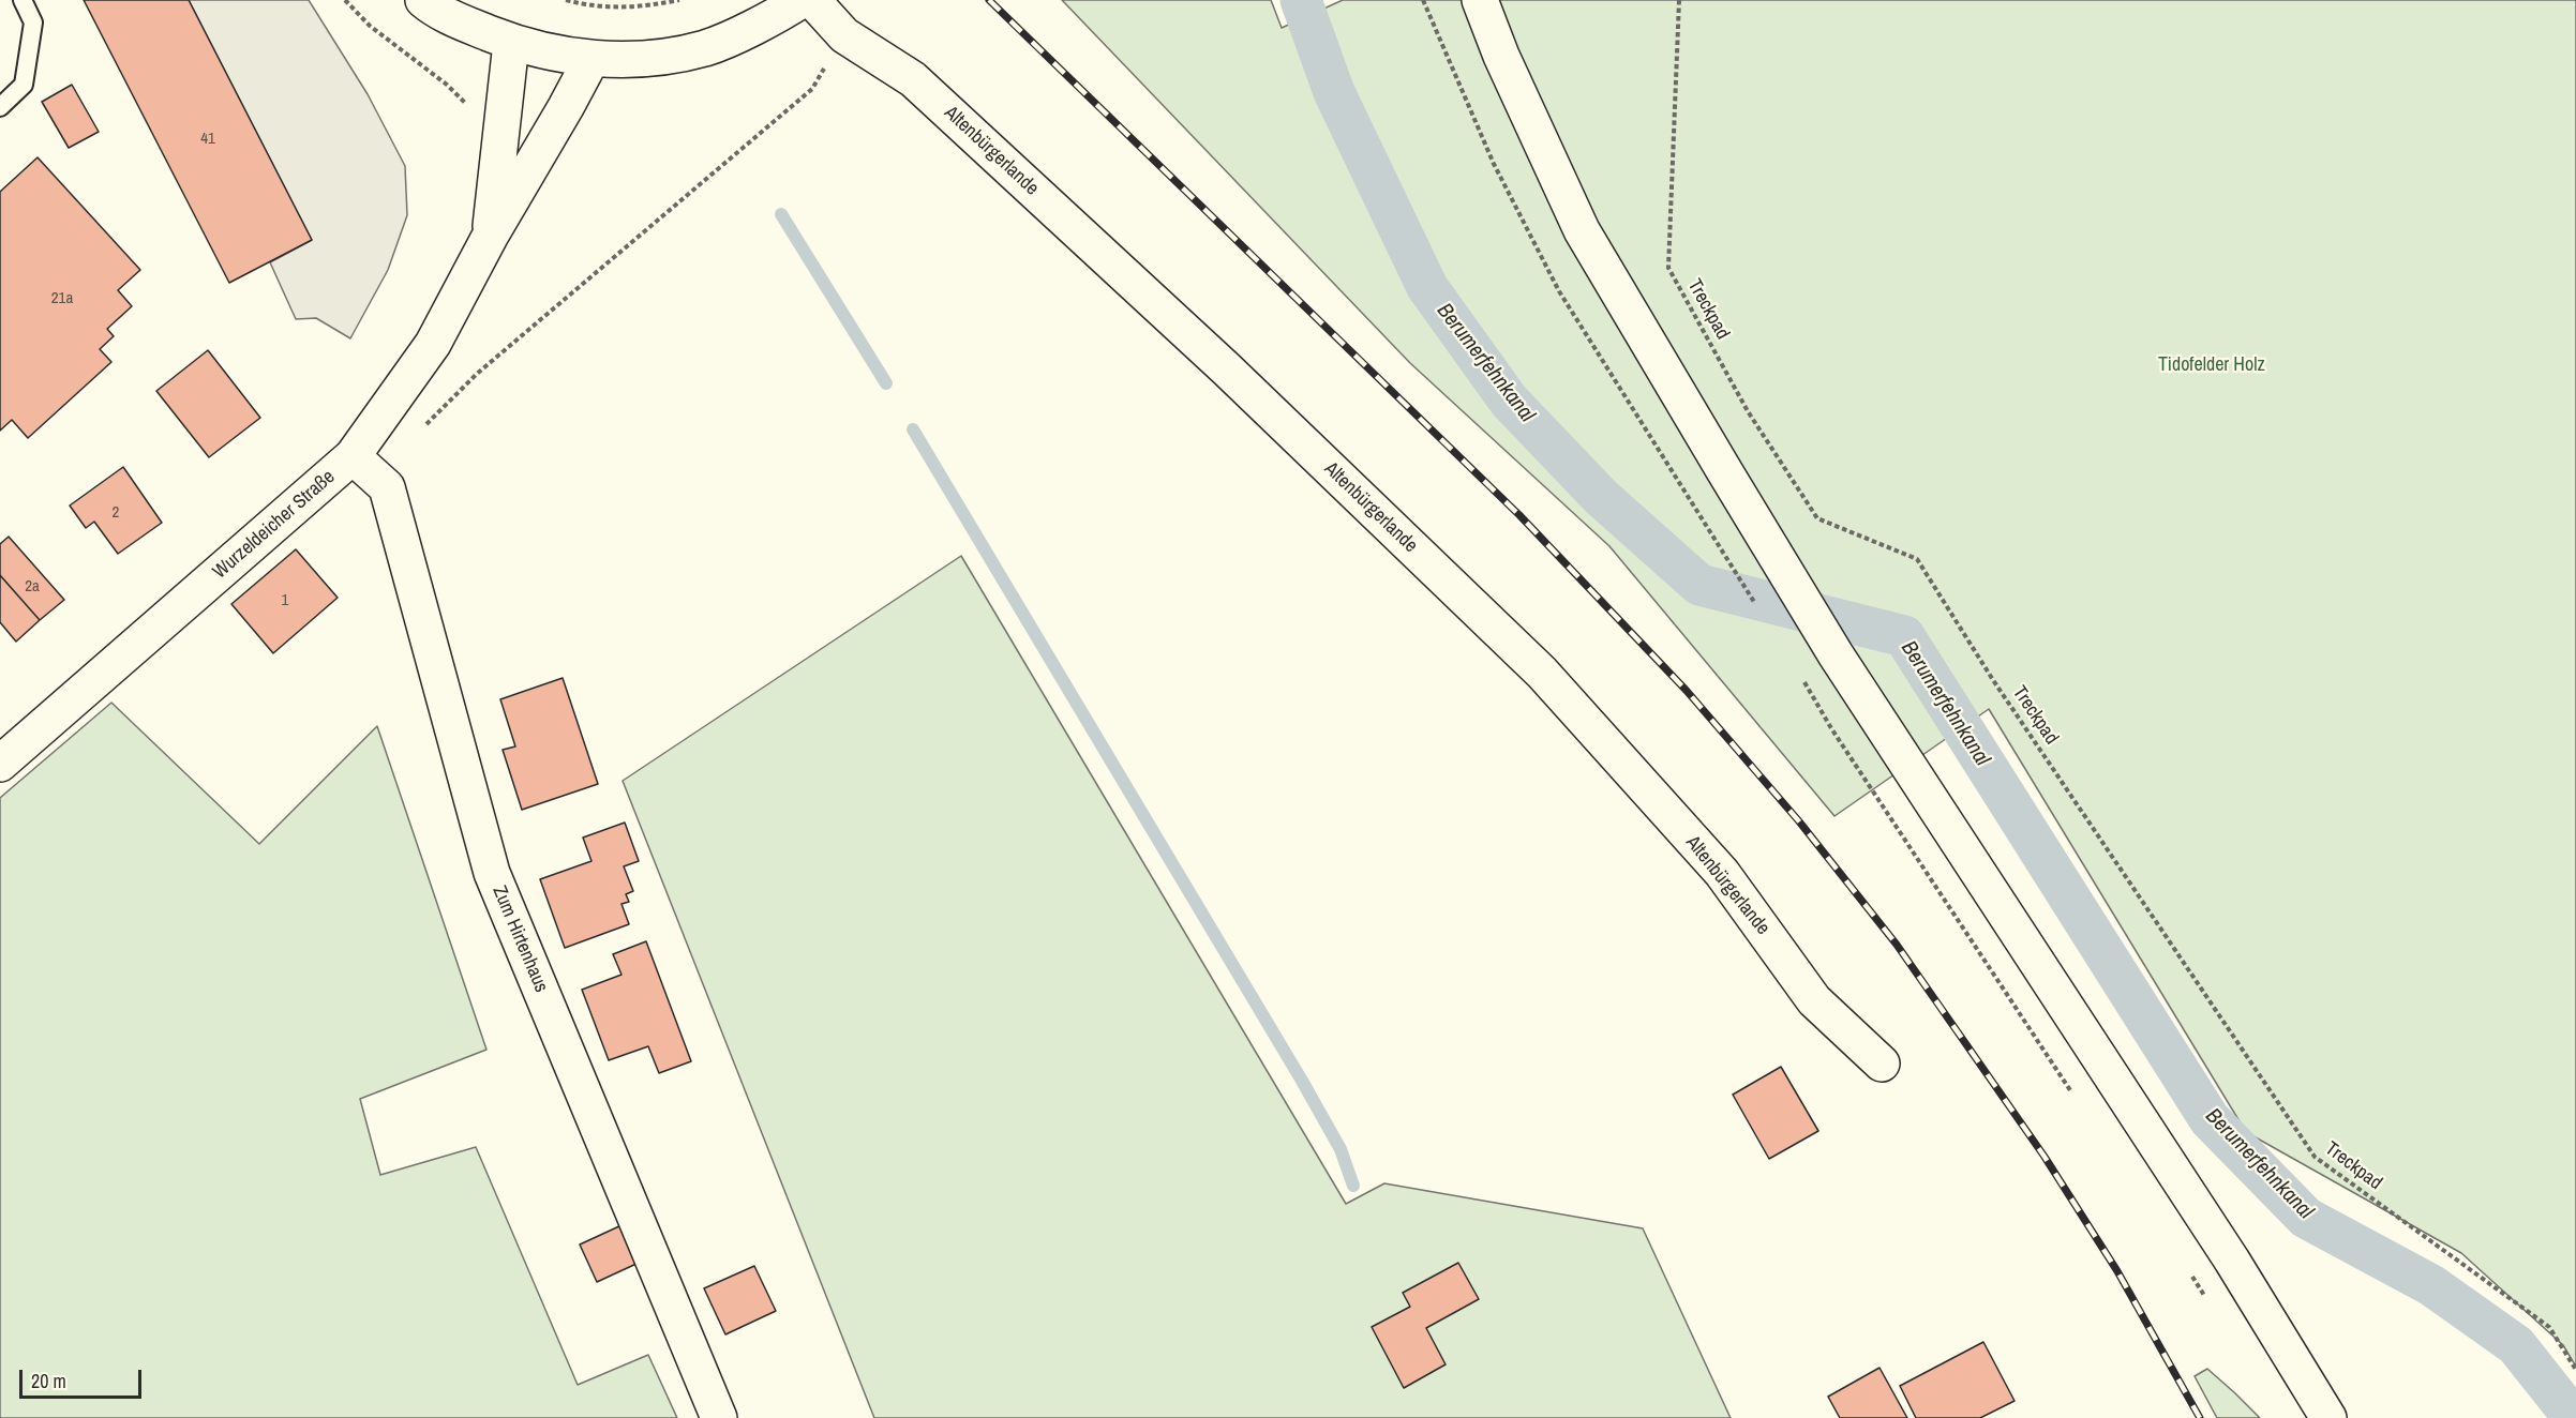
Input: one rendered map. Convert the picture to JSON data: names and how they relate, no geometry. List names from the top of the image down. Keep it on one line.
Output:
{"streets":{"main road":["Altenbürgerlande","Wurzeldeicher Straße","Zum Hirtenhaus"],"path":["Treckpad"]},"crossings":[["Wurzeldeicher Straße","Zum Hirtenhaus"]],"water":["Berumerfehnkanal"],"parks":["Tidofelder Holz"],"house_numbers":["41","21a","2","2a","1"],"scale_bar":"20 m"}
